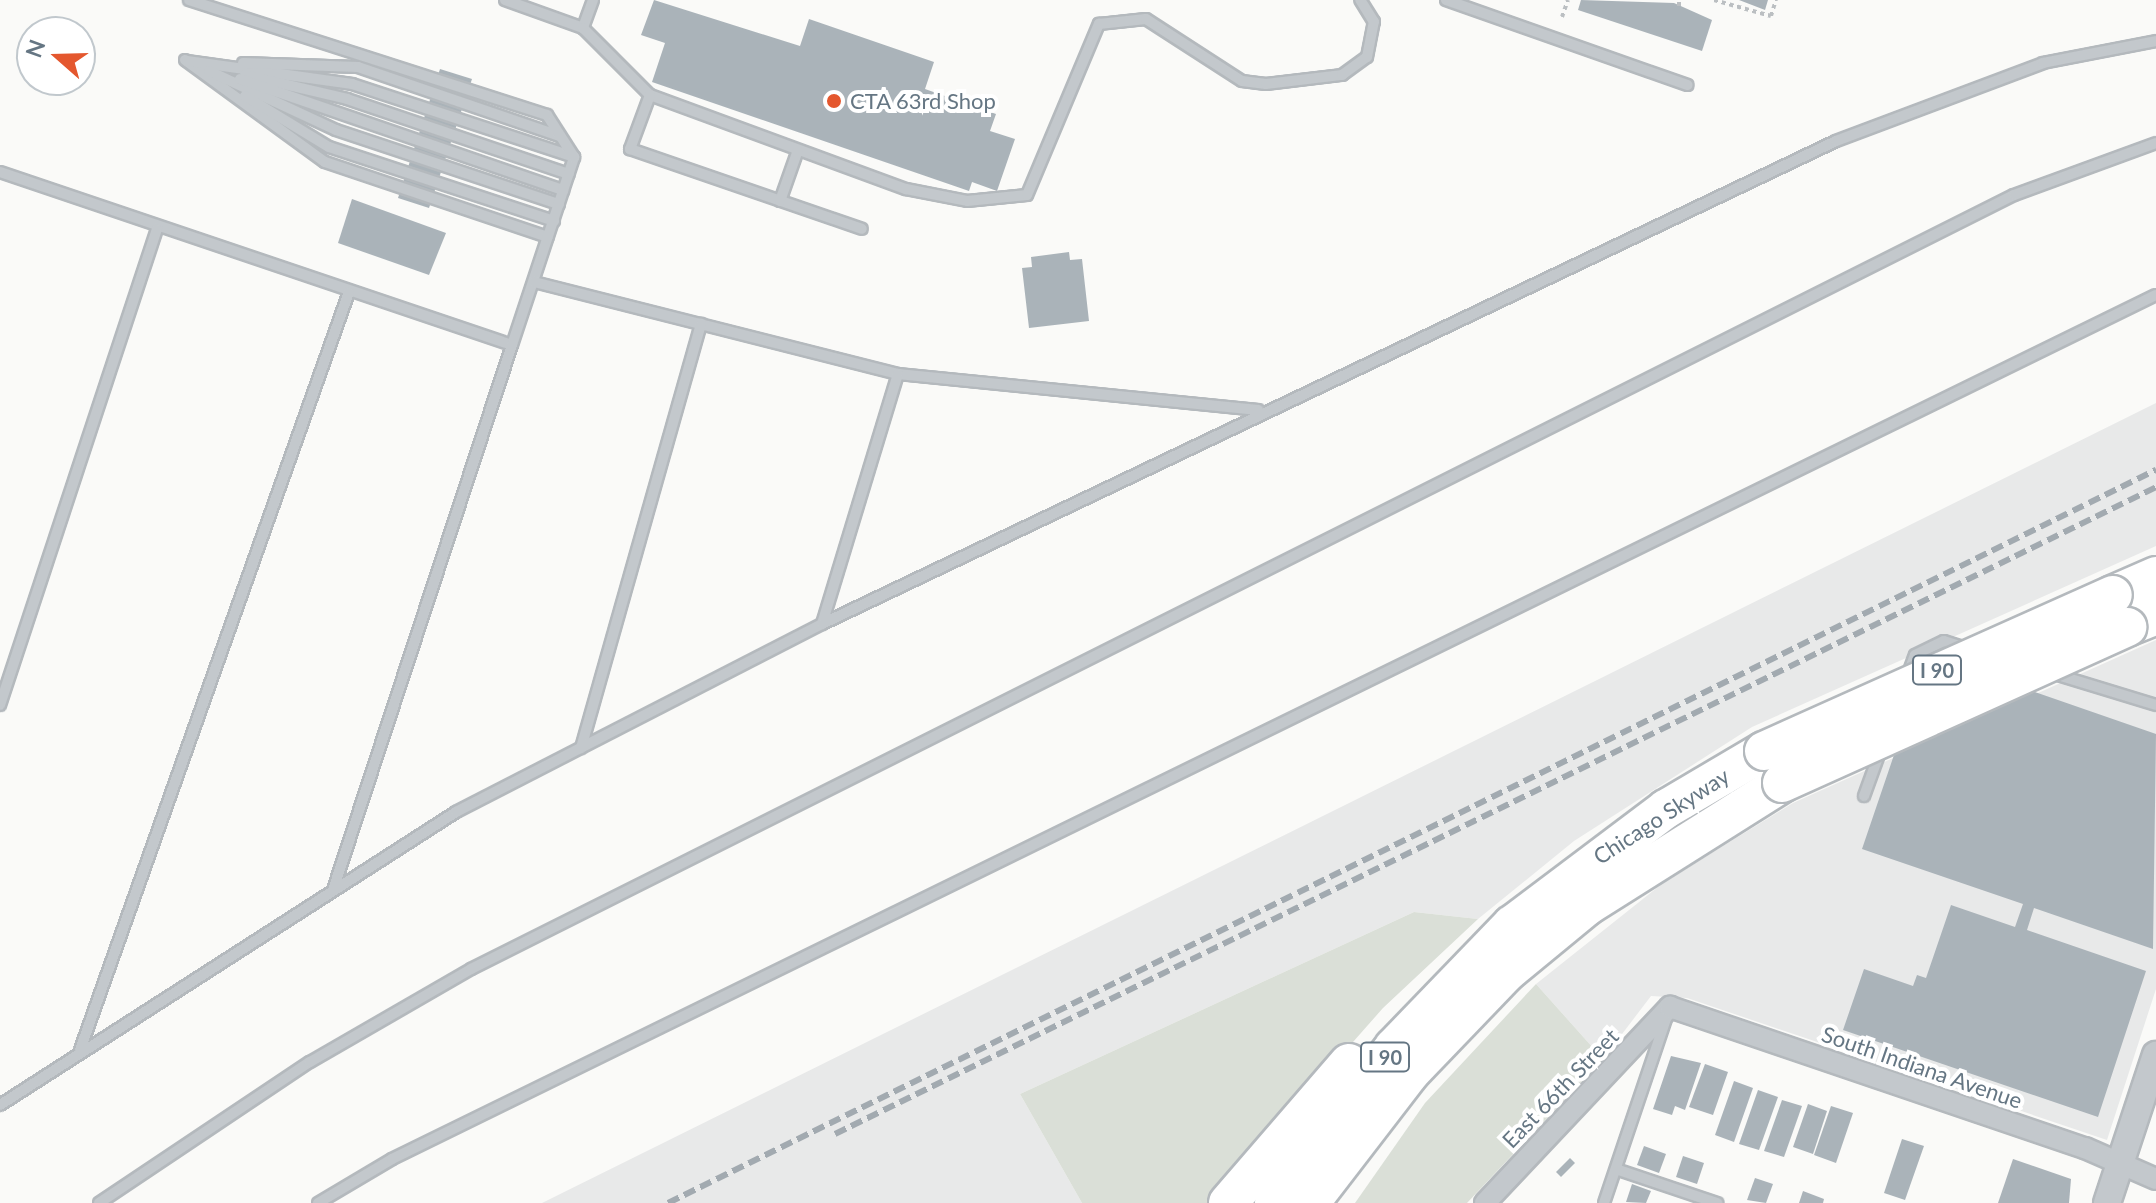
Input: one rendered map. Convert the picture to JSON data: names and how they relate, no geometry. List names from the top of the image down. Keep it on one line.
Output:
{"streets":{"highway":["I 90","Chicago Skyway"],"street":["South Indiana Avenue","East 66th Street"]},"crossings":[["South Indiana Avenue","East 66th Street"]],"places":["CTA 63rd Shop"],"north":"left"}
